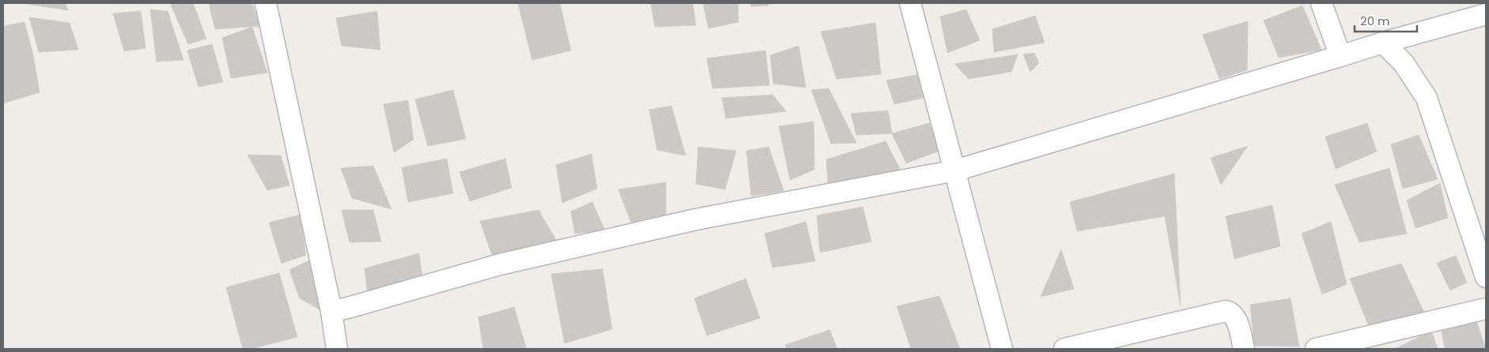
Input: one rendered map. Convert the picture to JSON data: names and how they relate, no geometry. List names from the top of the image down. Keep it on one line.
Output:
{"scale_bar":"20 m"}
